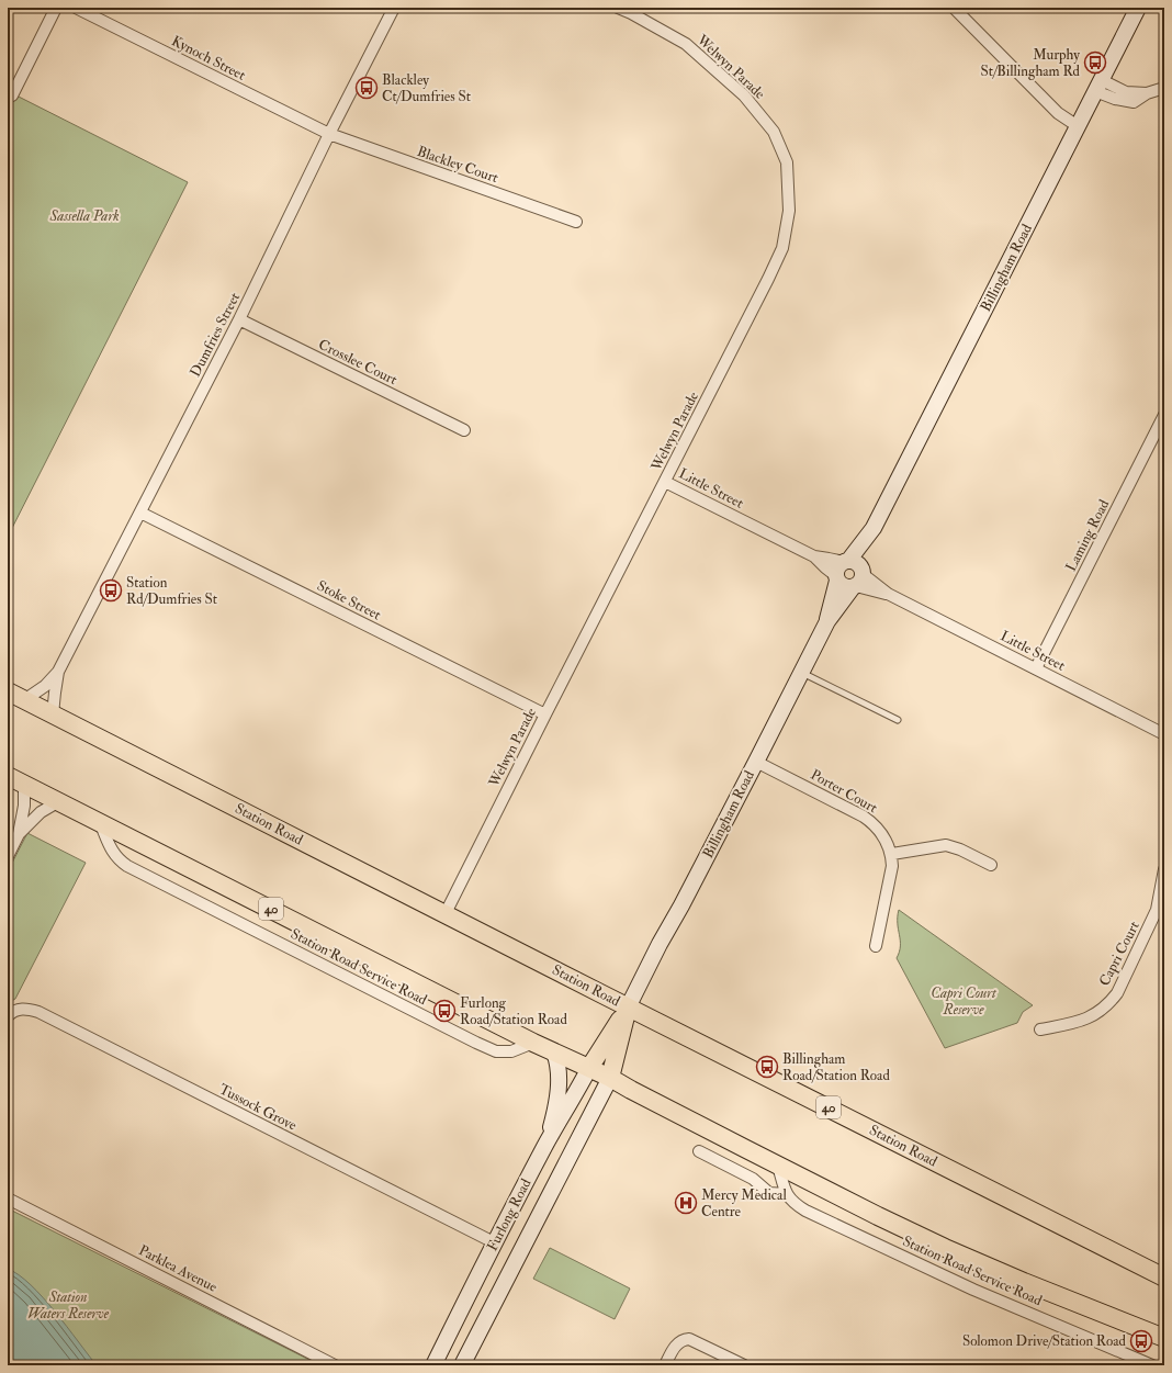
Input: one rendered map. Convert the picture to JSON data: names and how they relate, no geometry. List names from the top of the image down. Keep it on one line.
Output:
{"streets":{"main road":["Station Road","40"],"street":["Kynoch Street","Welwyn Parade","Blackley Court","Billingham Road","Dumfries Street","Crosslee Court","Little Street","Laming Road","Stoke Street","Porter Court","Capri Court","Station Road Service Road","Tussock Grove","Furlong Road","Parklea Avenue"]},"crossings":[["Kynoch Street","Blackley Court"],["Kynoch Street","Dumfries Street"],["Welwyn Parade","Little Street"],["Welwyn Parade","Stoke Street"],["Welwyn Parade","Station Road"],["Blackley Court","Dumfries Street"],["Billingham Road","Little Street"],["Billingham Road","Porter Court"],["Billingham Road","Station Road"],["Dumfries Street","Crosslee Court"],["Dumfries Street","Stoke Street"],["Dumfries Street","Station Road"],["Little Street","Laming Road"],["40","Station Road Service Road"],["40","Furlong Road"],["Tussock Grove","Furlong Road"]],"parks":["Sassella Park","Capri Court Reserve","Station Waters Reserve"],"places":{"bus stop":["Murphy St/Billingham Rd","Blackley Ct/Dumfries St","Station Rd/Dumfries St","Furlong Road/Station Road","Billingham Road/Station Road","Solomon Drive/Station Road"],"hospital":["Mercy Medical Centre"]}}
